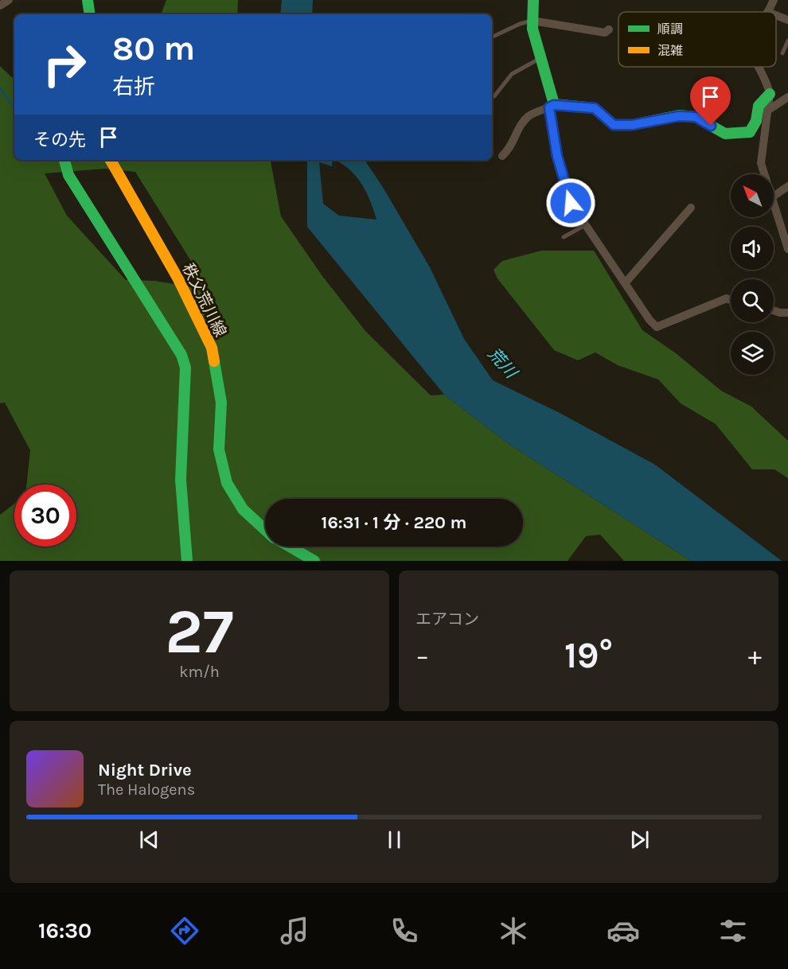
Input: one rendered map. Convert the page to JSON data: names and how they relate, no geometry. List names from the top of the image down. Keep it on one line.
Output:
{"streets":{"street":["秩父荒川線"]},"water":["荒川"],"legend":["順調","混雑"],"north":"top left","page":{"turn":["80 m","右折"],"then":"その先","limit":"30","trip":"16:31 · 1 分 · 220 m","tile":[["27","km/h"],"エアコン"],"heat":["−","19°","+"],"song":["Night Drive","The Halogens"],"tabs":"16:30"}}
